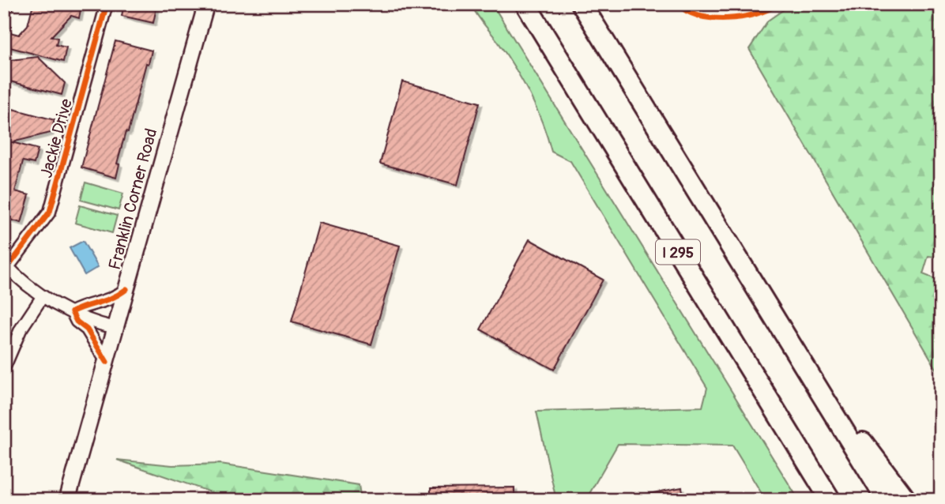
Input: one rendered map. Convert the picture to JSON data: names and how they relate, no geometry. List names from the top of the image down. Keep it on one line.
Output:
{"streets":{"highway":["I 295"],"main road":["Franklin Corner Road"],"street":["Jackie Drive"]}}
